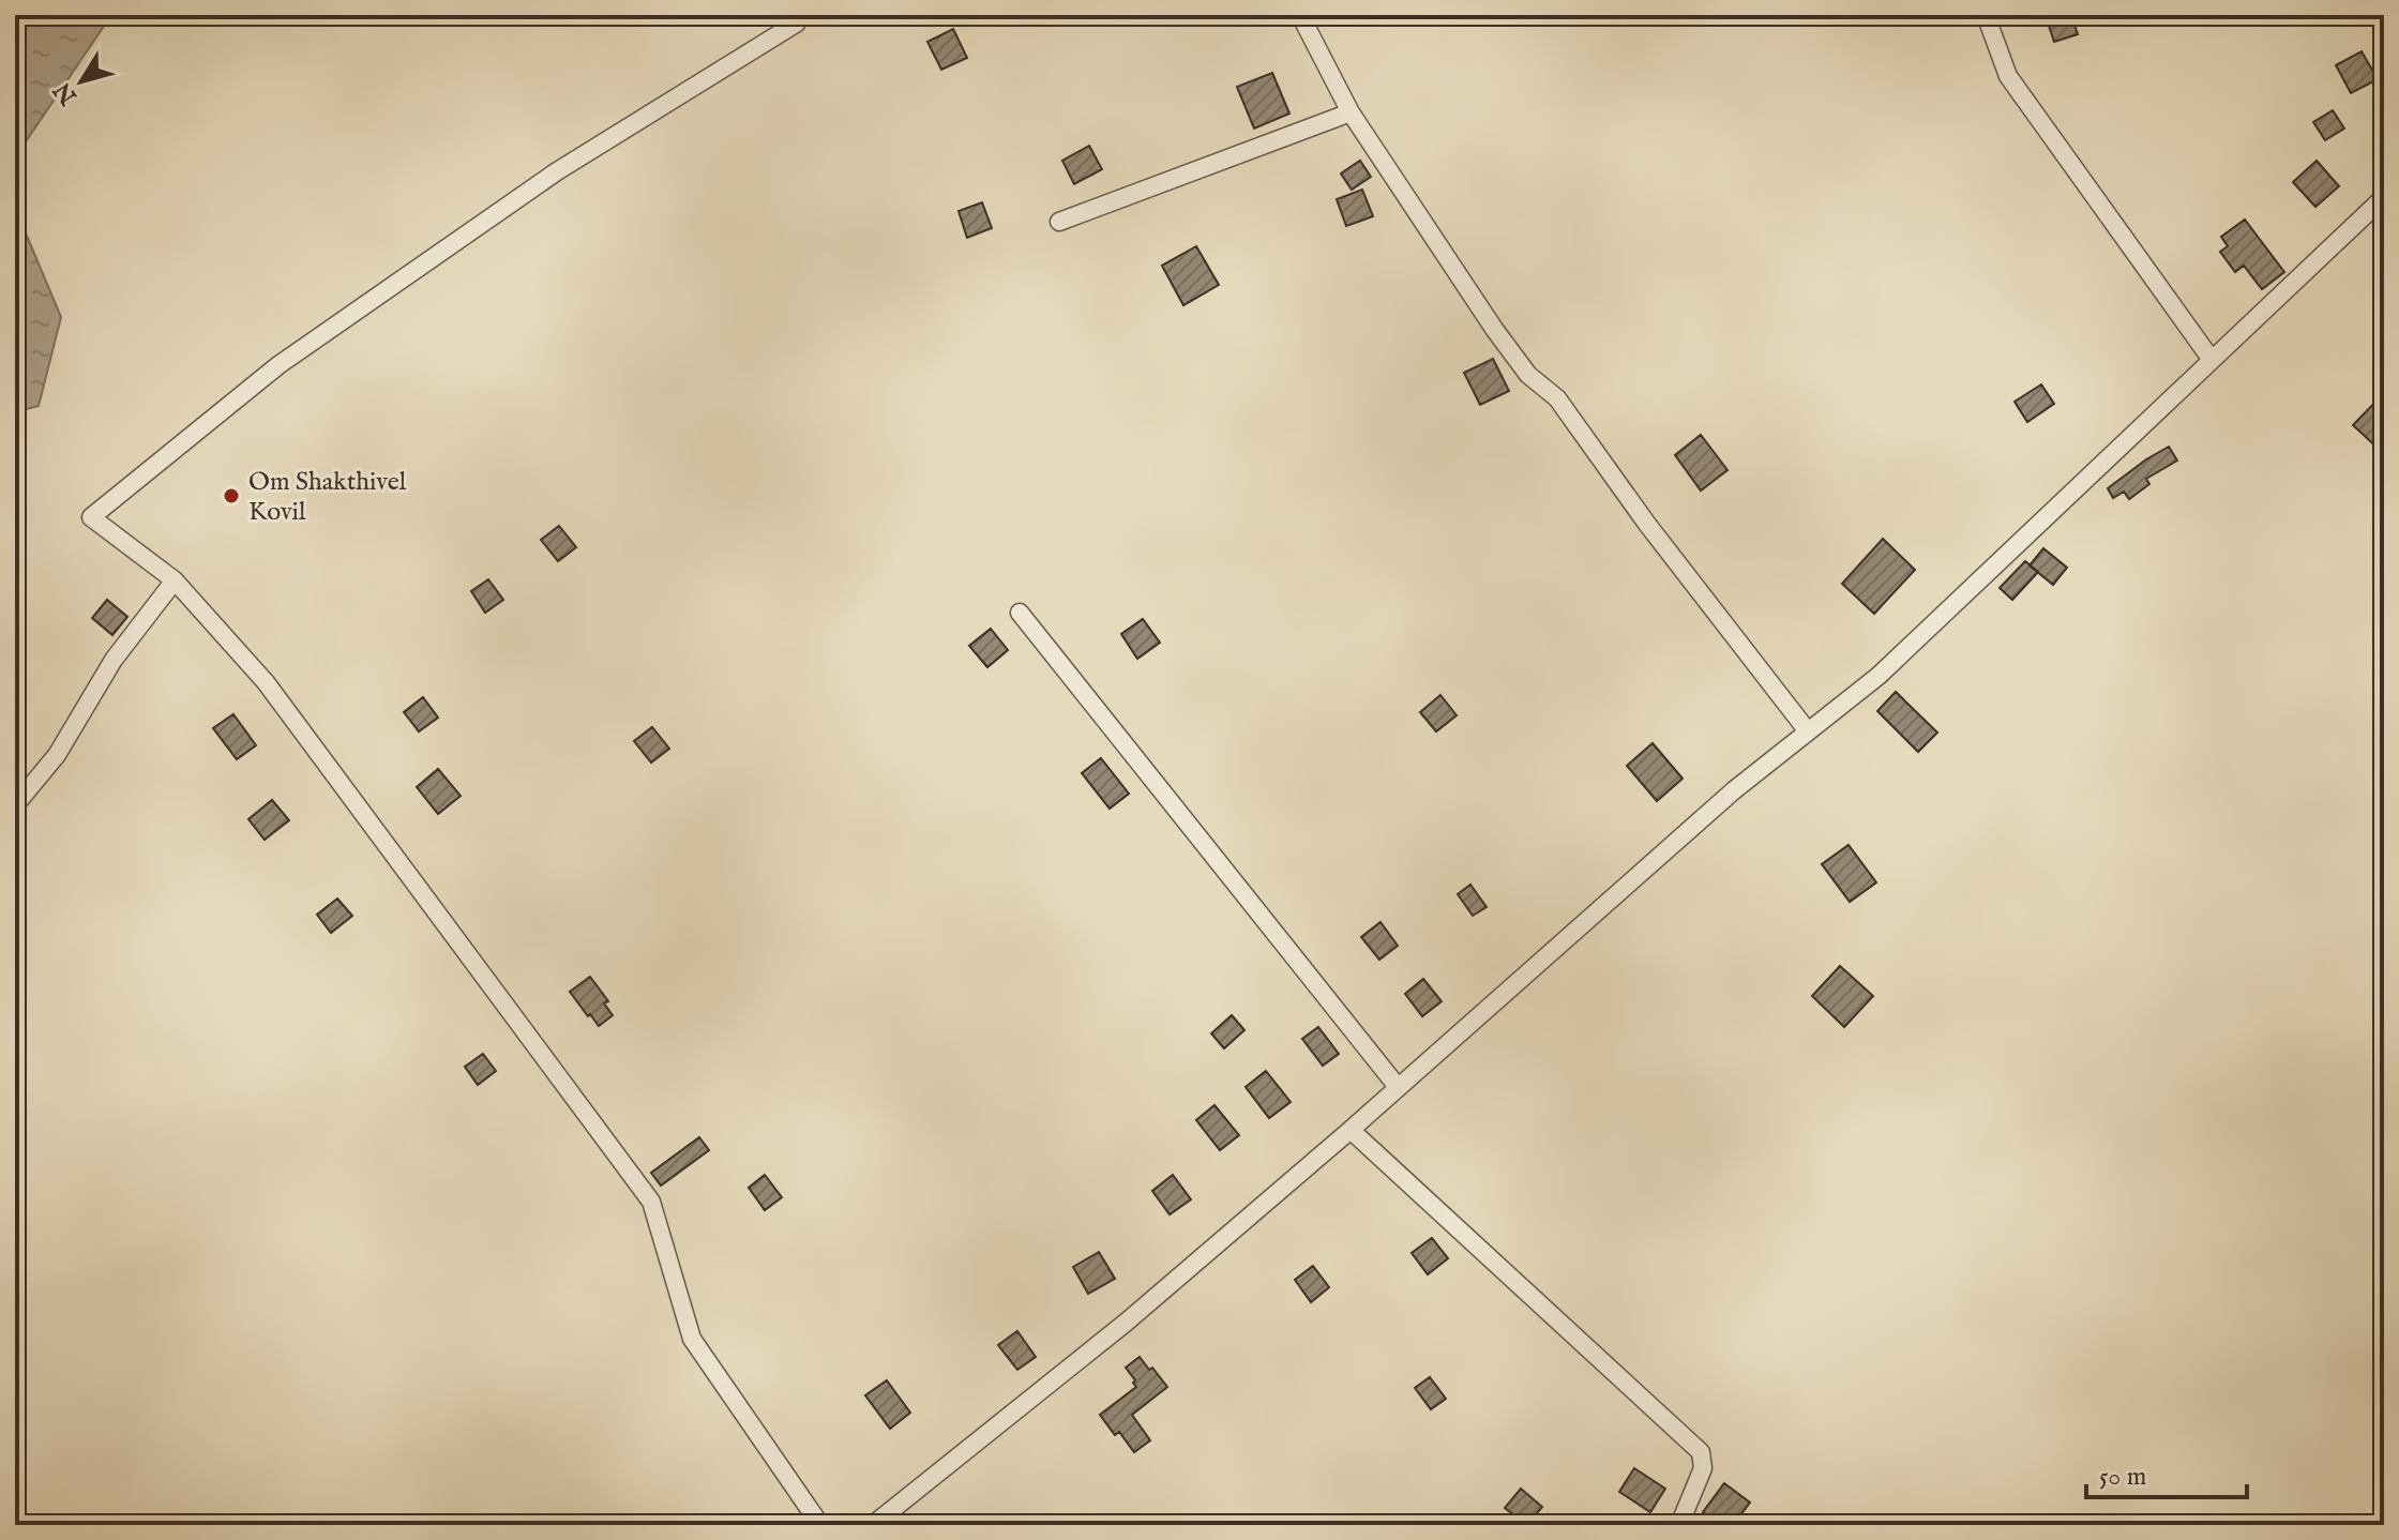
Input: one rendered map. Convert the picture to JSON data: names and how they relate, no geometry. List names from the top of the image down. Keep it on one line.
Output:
{"places":["Om Shakthivel Kovil"],"scale_bar":"50 m","north":"bottom left"}
